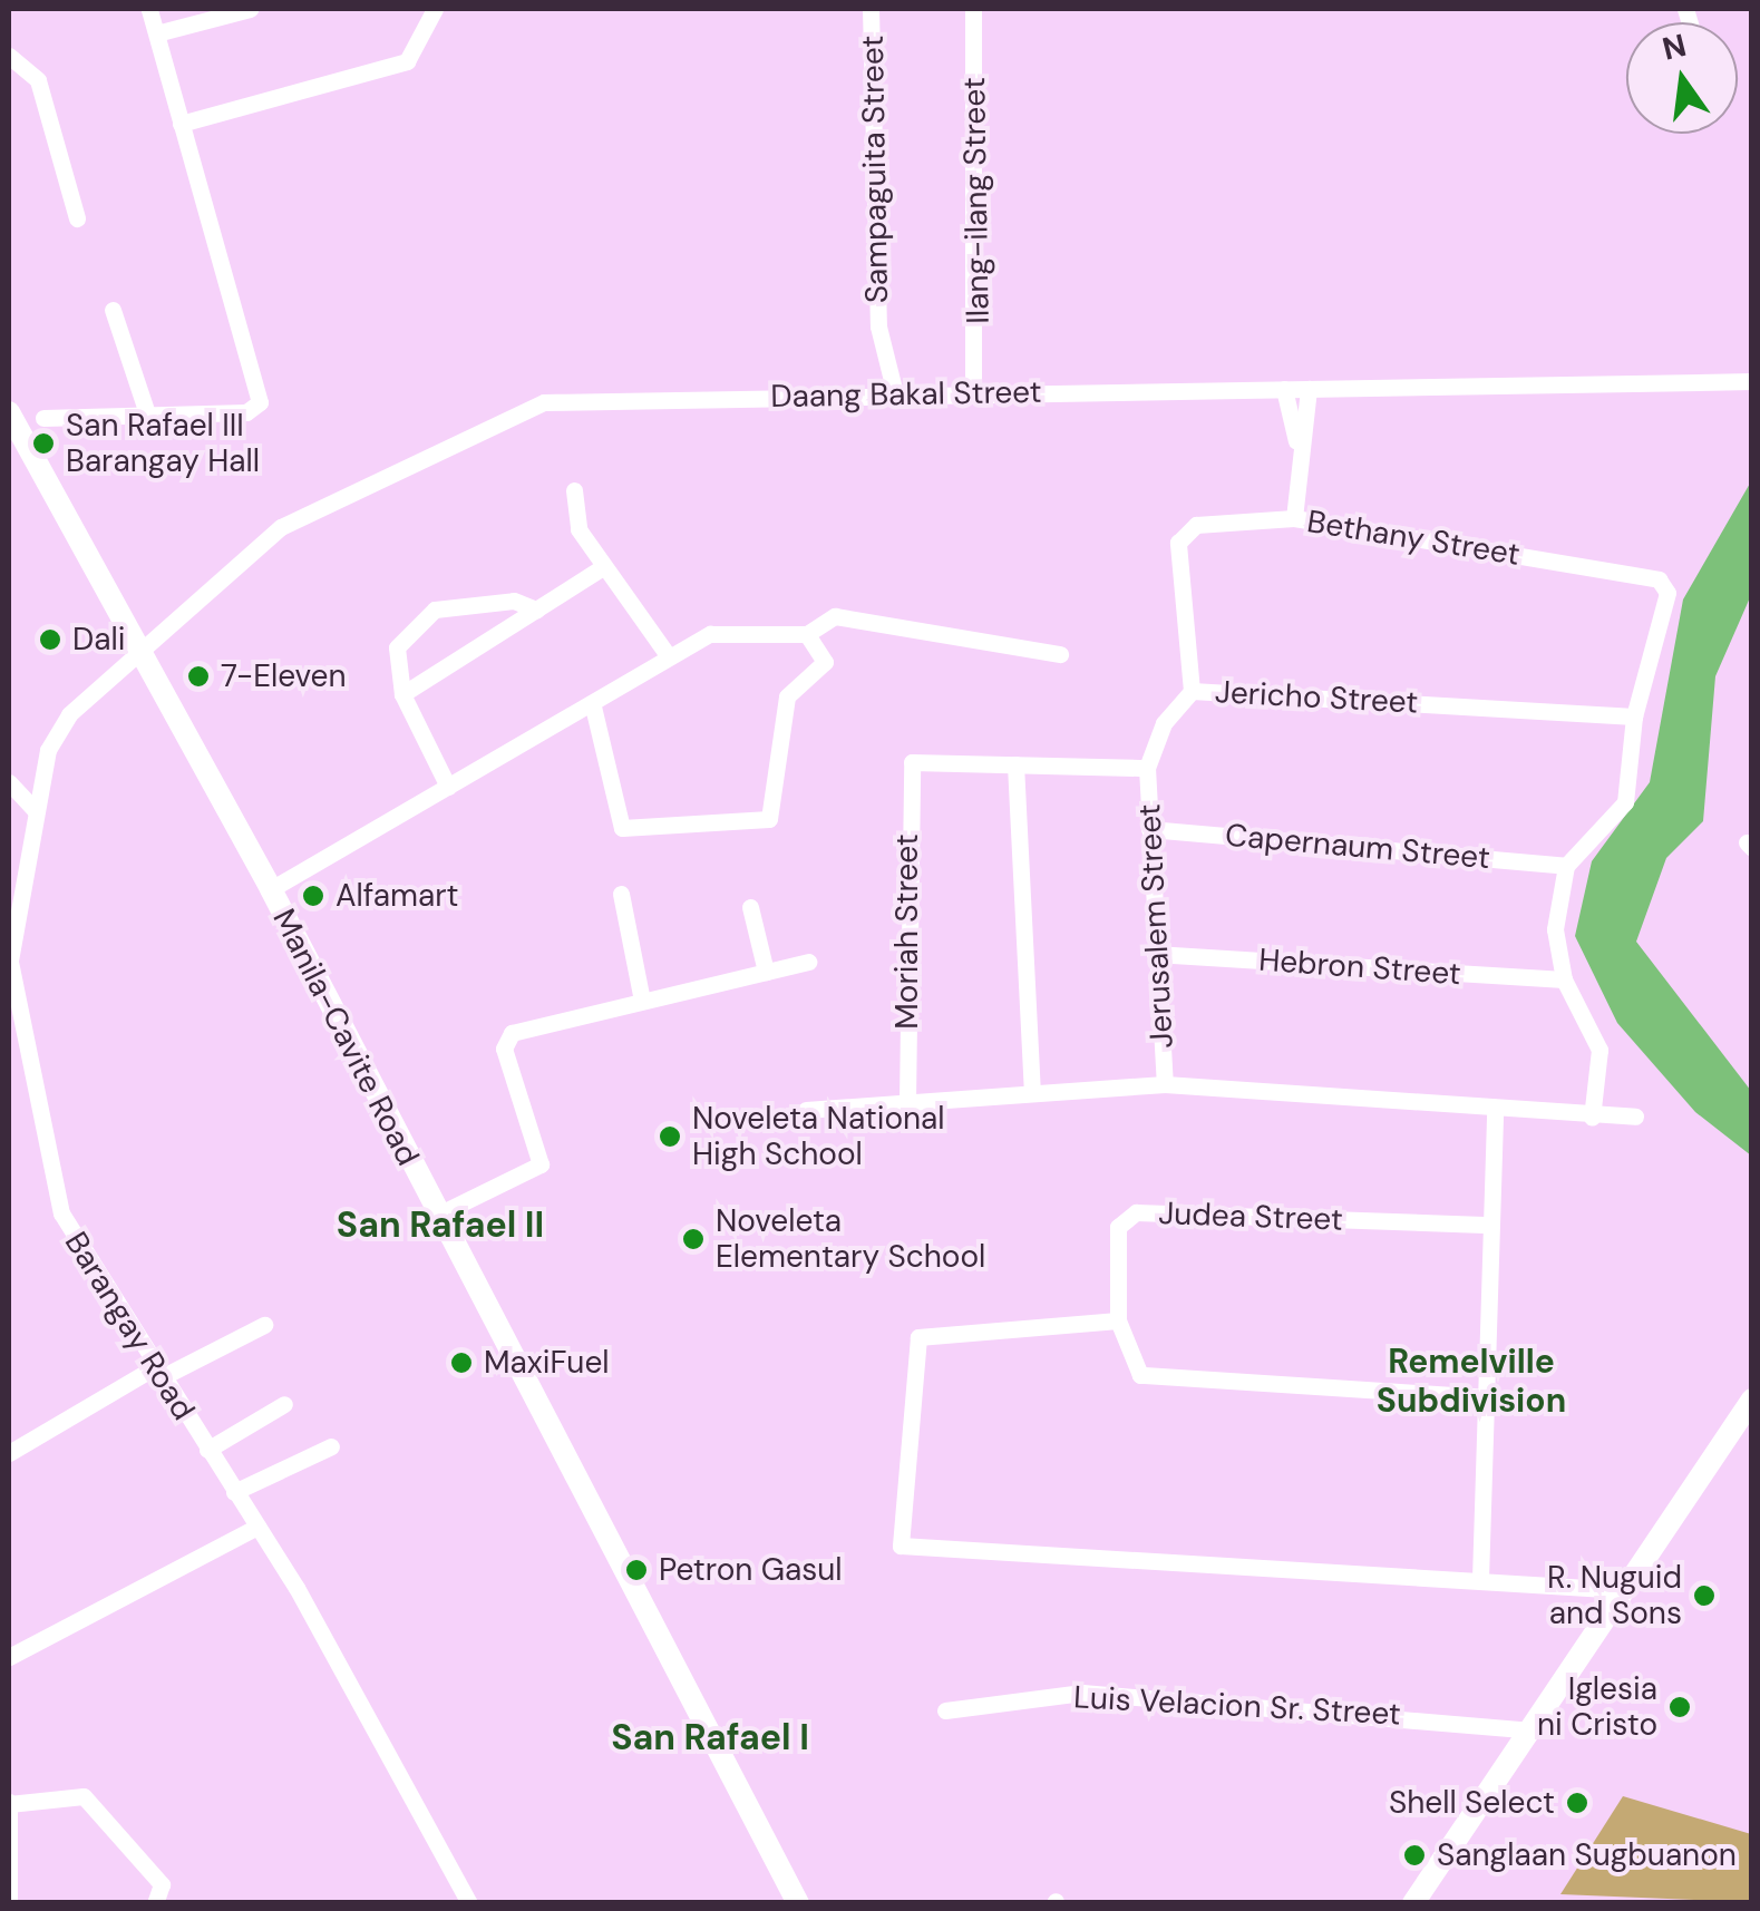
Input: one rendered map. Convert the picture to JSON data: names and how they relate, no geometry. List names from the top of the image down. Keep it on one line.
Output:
{"streets":{"main road":["Manila-Cavite Road"],"street":["Sampaguita Street","Ilang-ilang Street","Daang Bakal Street","Bethany Street","Jericho Street","Capernaum Street","Jerusalem Street","Moriah Street","Hebron Street","Judea Street","Barangay Road","Luis Velacion Sr. Street"]},"crossings":[["Sampaguita Street","Daang Bakal Street"],["Ilang-ilang Street","Daang Bakal Street"],["Daang Bakal Street","Manila-Cavite Road"],["Daang Bakal Street","Barangay Road"],["Bethany Street","Jericho Street"],["Bethany Street","Capernaum Street"],["Jericho Street","Jerusalem Street"],["Capernaum Street","Jerusalem Street"],["Jerusalem Street","Hebron Street"],["Manila-Cavite Road","Barangay Road"]],"districts":["San Rafael II","Remelville Subdivision","San Rafael I"],"places":["San Rafael III Barangay Hall","Dali","7-Eleven","Alfamart","Noveleta National High School","Noveleta Elementary School","MaxiFuel","Petron Gasul","R. Nuguid and Sons","Iglesia ni Cristo","Shell Select","Sanglaan Sugbuanon"],"north":"top"}
